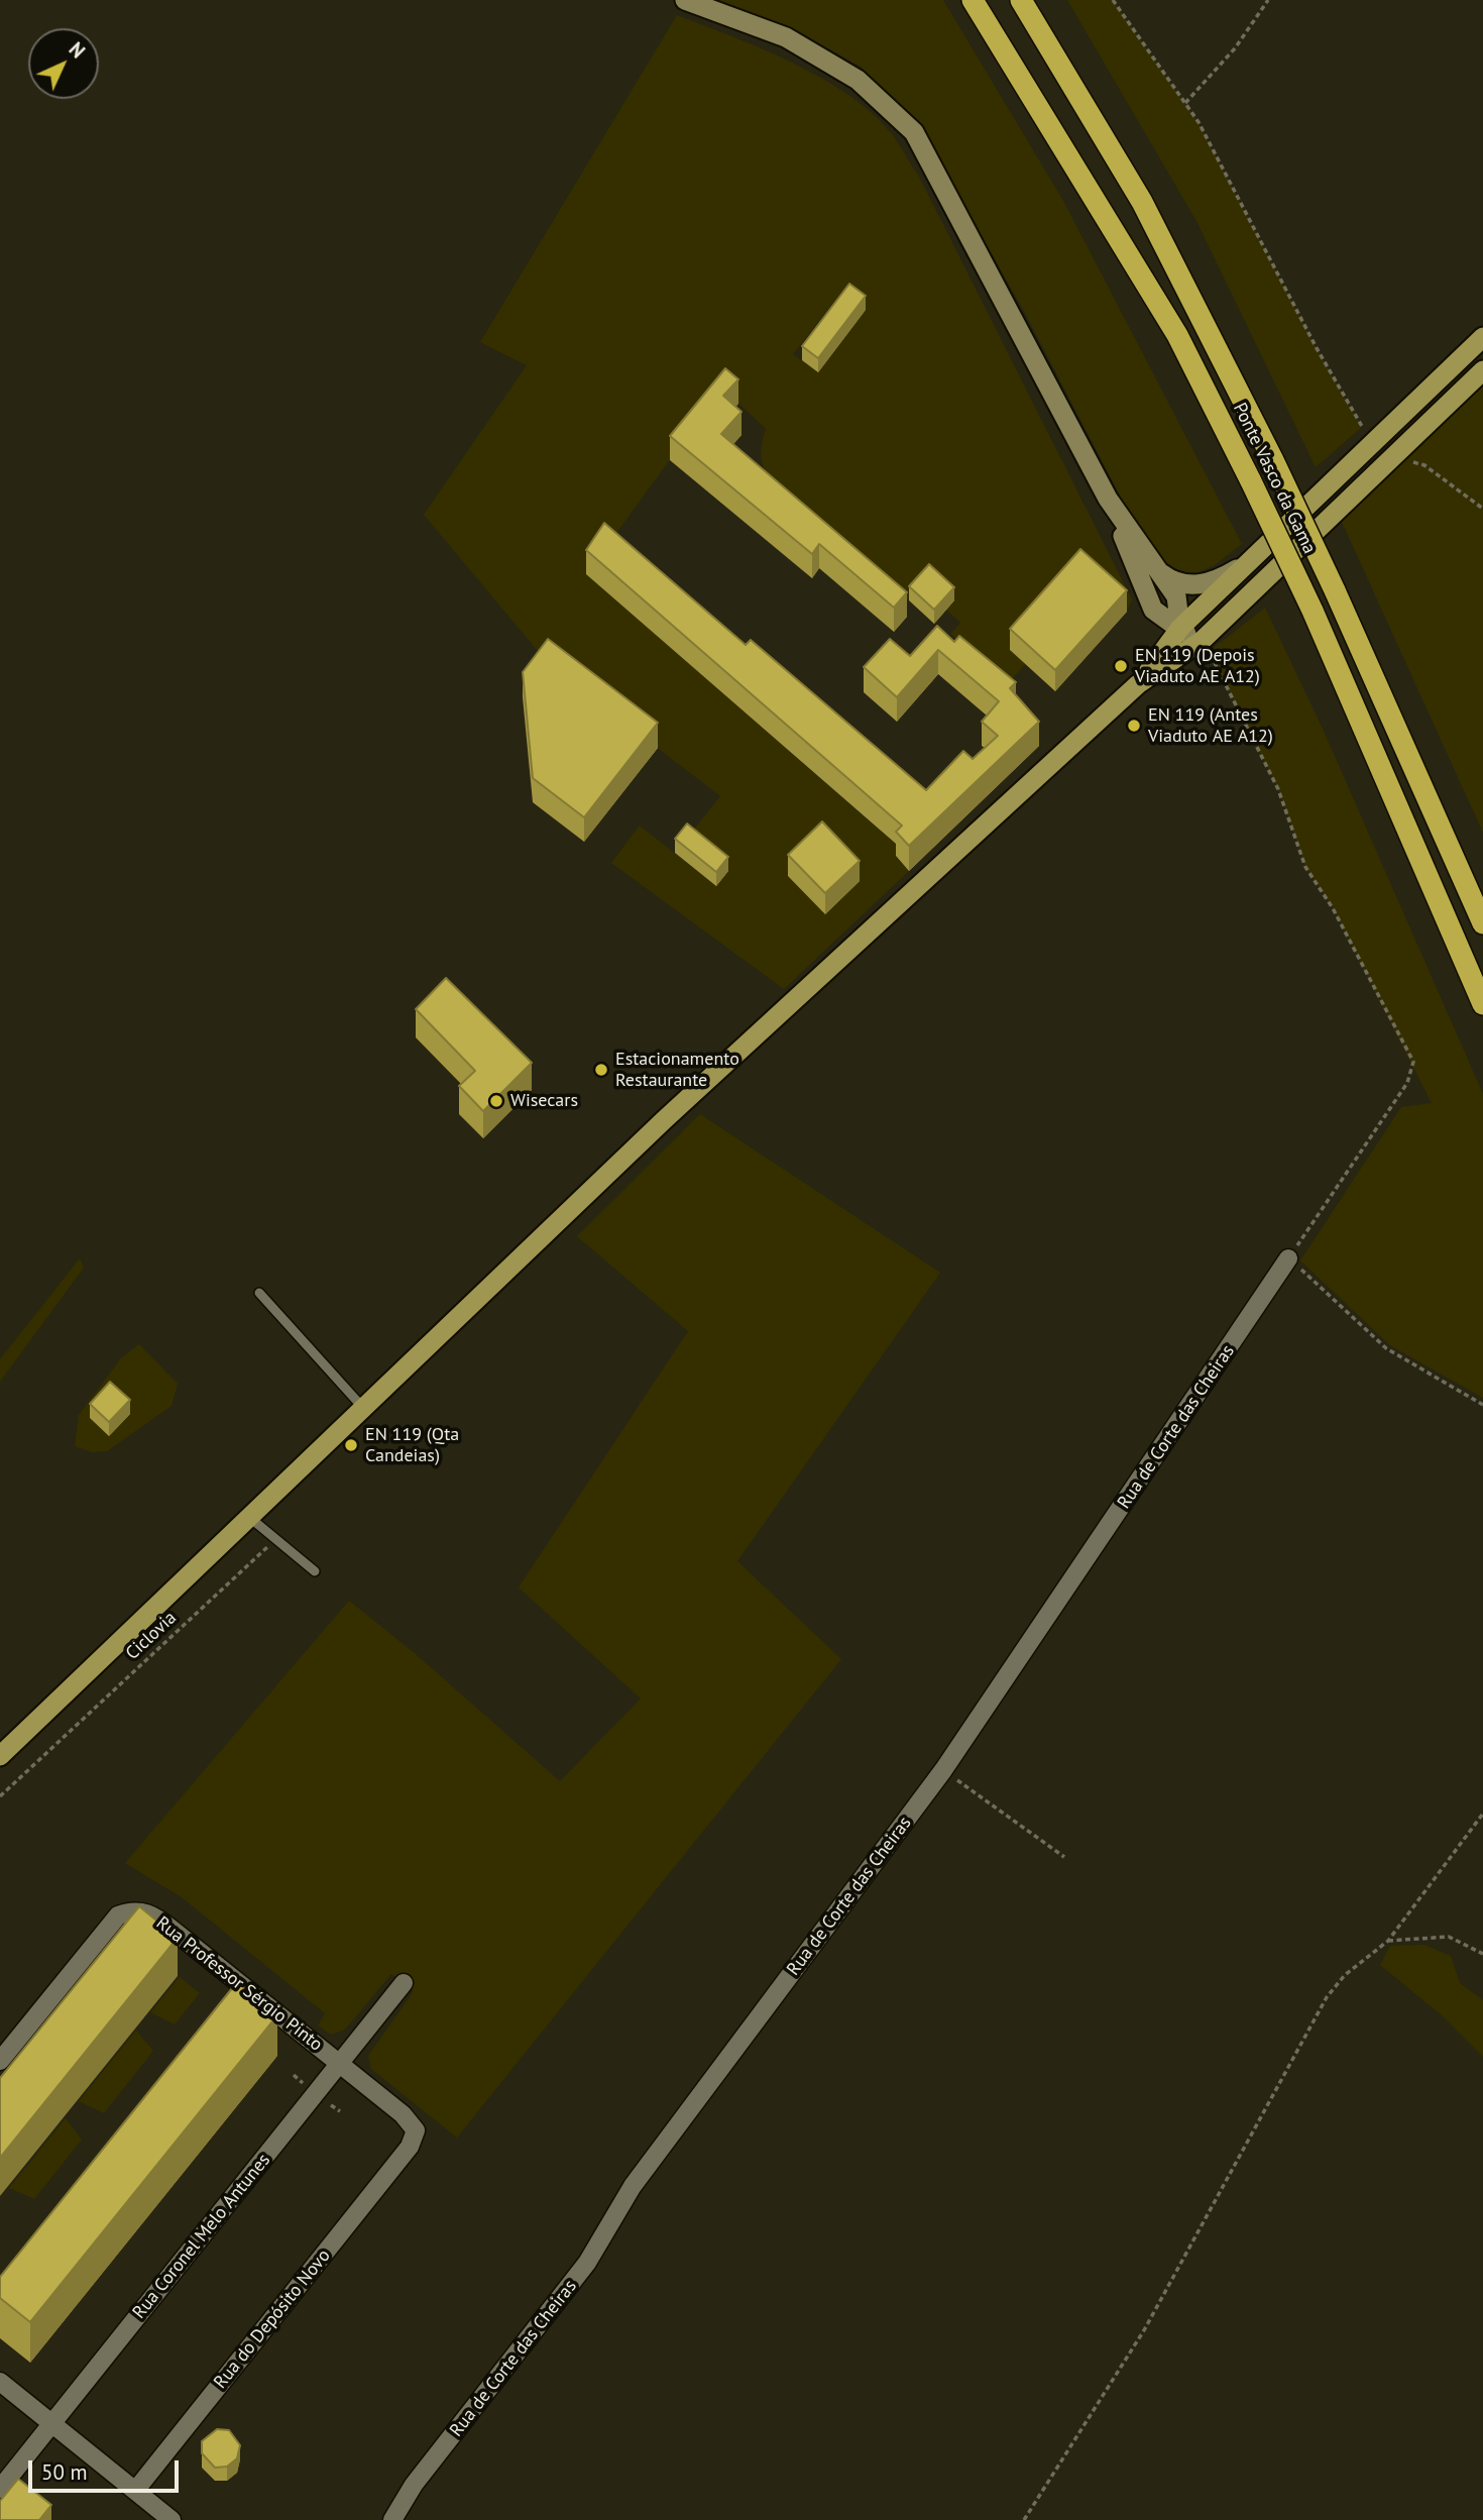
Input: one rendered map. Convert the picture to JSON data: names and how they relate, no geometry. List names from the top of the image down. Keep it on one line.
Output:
{"streets":{"highway":["Ponte Vasco da Gama"],"street":["Rua de Corte das Cheiras","Rua Professor Sérgio Pinto","Rua Coronel Melo Antunes","Rua do Depósito Novo"],"path":["Ciclovia"]},"crossings":[["Rua Professor Sérgio Pinto","Rua Coronel Melo Antunes"],["Rua Professor Sérgio Pinto","Rua do Depósito Novo"]],"places":["EN 119 (Depois Viaduto AE A12)","EN 119 (Antes Viaduto AE A12)","Estacionamento Restaurante","Wisecars","EN 119 (Qta Candeias)"],"scale_bar":"50 m","north":"top right"}
